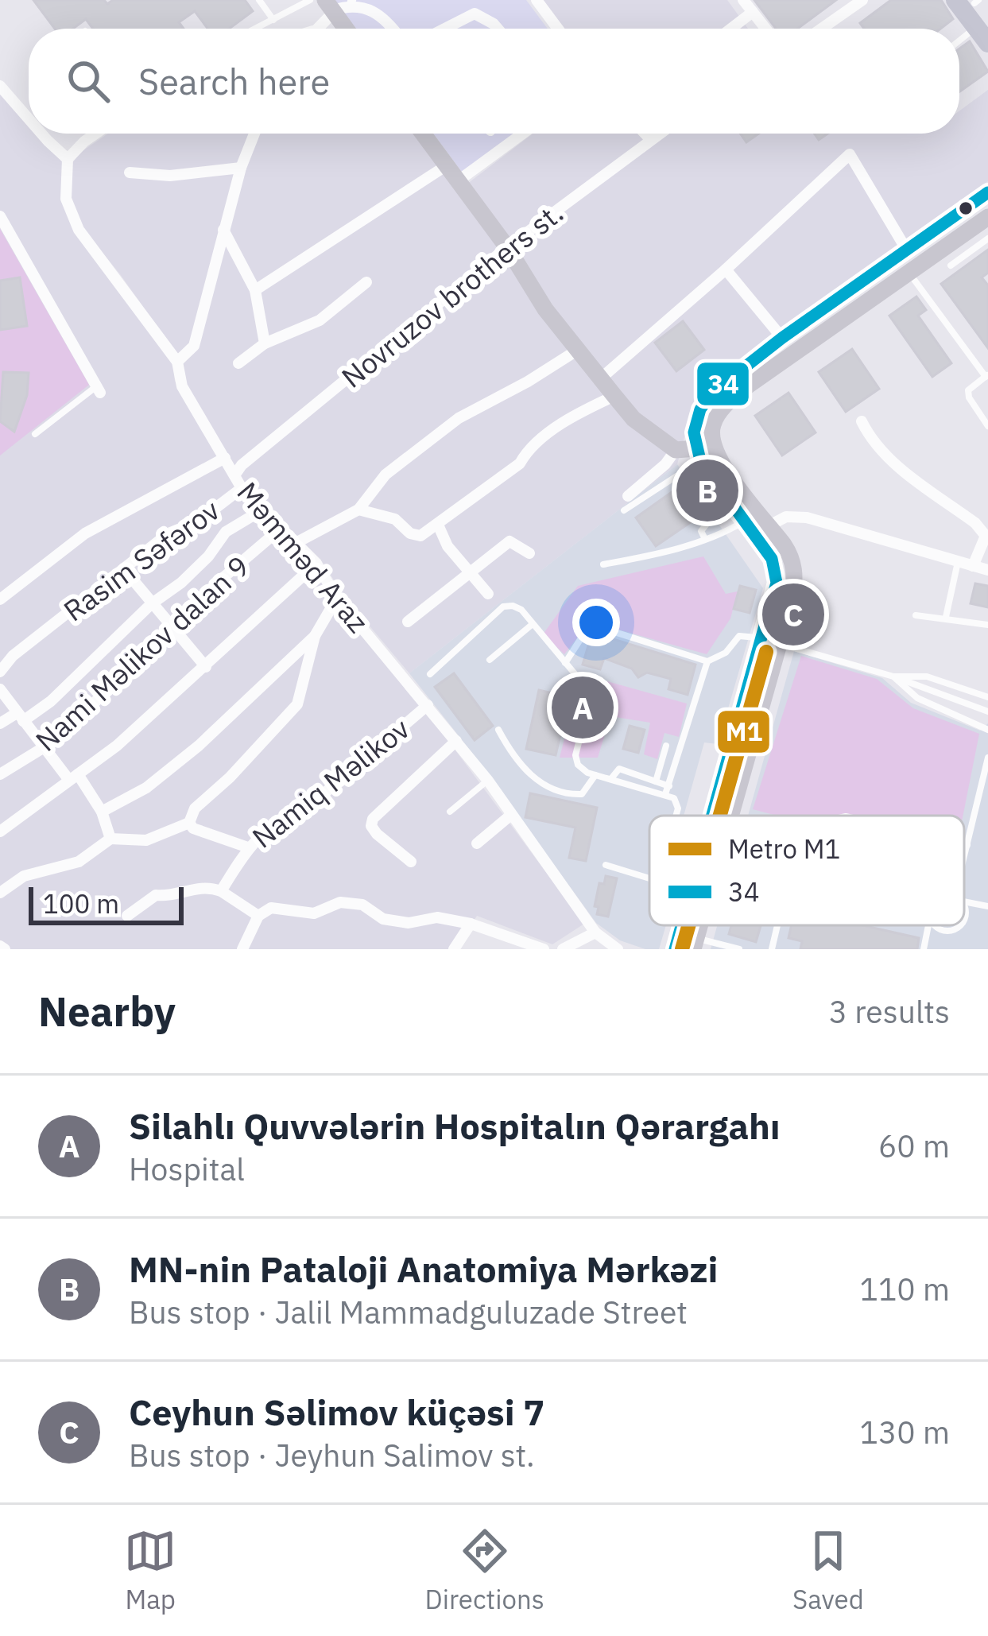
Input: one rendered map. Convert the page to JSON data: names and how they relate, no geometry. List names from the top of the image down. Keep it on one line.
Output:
{"streets":{"street":["Novruzov brothers st.","Məmməd Araz","Rasim Səfərov","Nami Məlikov dalan 9","Namiq Məlikov"]},"crossings":[["Novruzov brothers st.","Məmməd Araz"],["Məmməd Araz","Rasim Səfərov"],["Məmməd Araz","Nami Məlikov dalan 9"],["Məmməd Araz","Namiq Məlikov"]],"lines":["transit line 34","metro line M1"],"legend":["Metro M1","34"],"scale_bar":"100 m","page":{"search":"Search here","pins":["B","C","A"],"scale":"100 m","heading":["Nearby","3 results"],"list":[{"mark":"A","name":"Silahlı Quvvələrin Hospitalın Qərargahı","note":"Hospital","value":"60 m"},{"mark":"B","name":"MN-nin Pataloji Anatomiya Mərkəzi","note":"Bus stop · Jalil Mammadguluzade Street","value":"110 m"},{"mark":"C","name":"Ceyhun Səlimov küçəsi 7","note":"Bus stop · Jeyhun Salimov st.","value":"130 m"}],"nav":["Map","Directions","Saved"]}}
